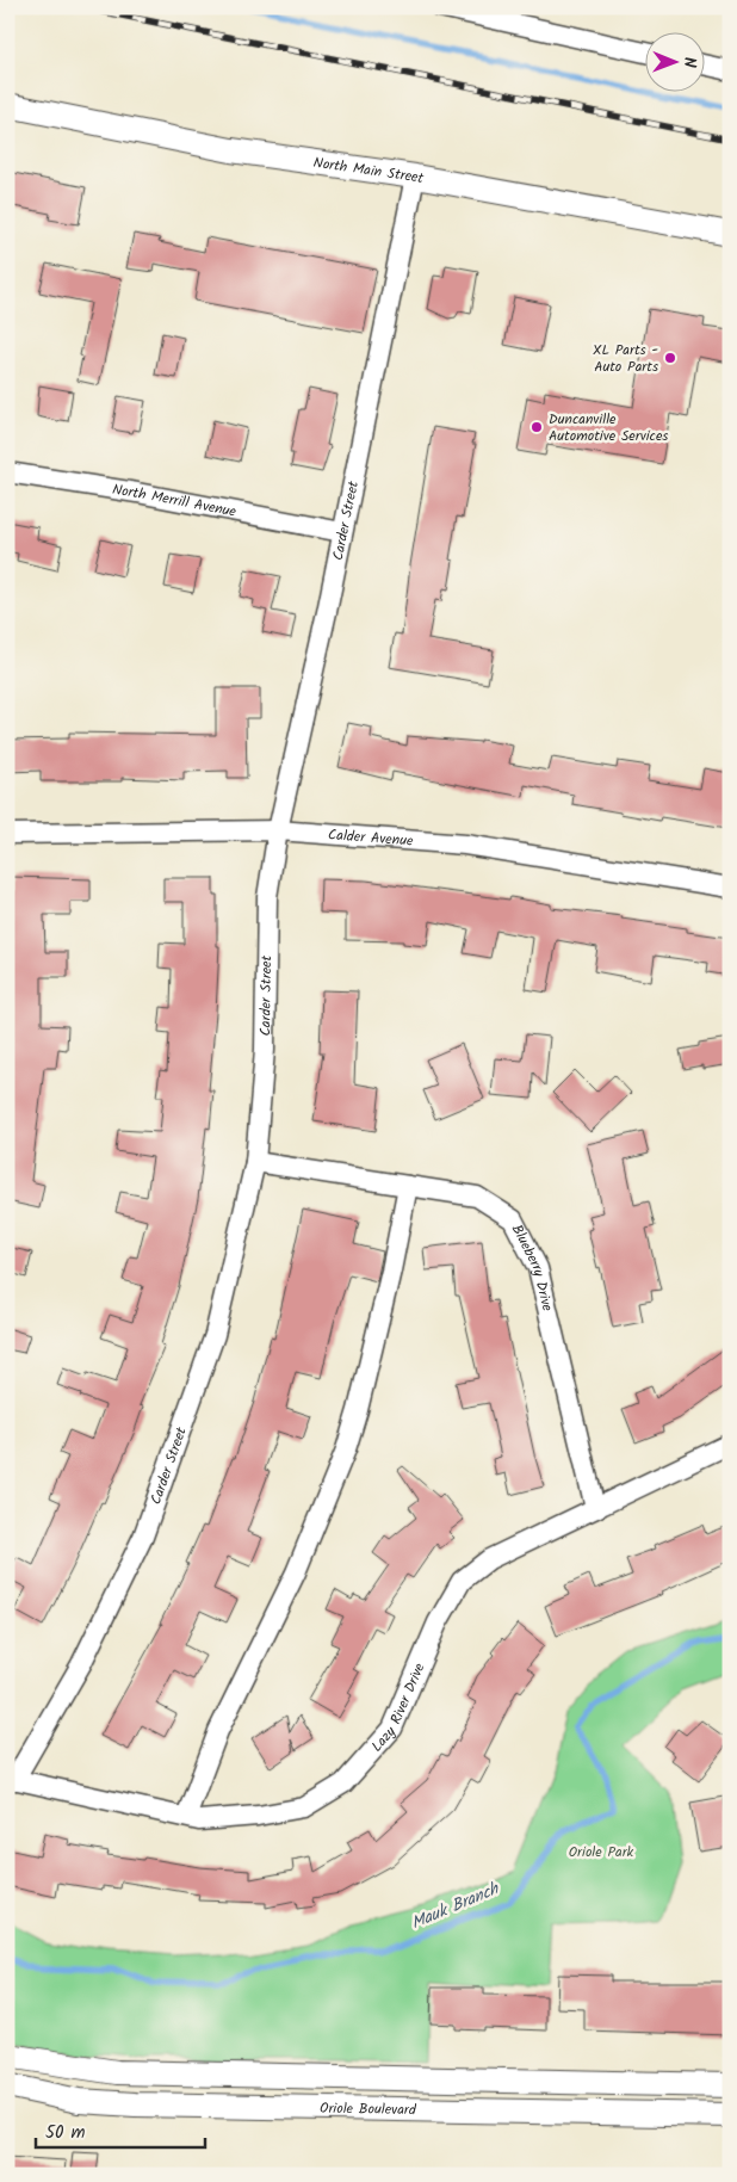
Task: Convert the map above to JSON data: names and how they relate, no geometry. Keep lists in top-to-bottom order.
{
  "streets": {
    "street": [
      "North Main Street",
      "North Merrill Avenue",
      "Carder Street",
      "Calder Avenue",
      "Blueberry Drive",
      "Lazy River Drive",
      "Oriole Boulevard"
    ]
  },
  "crossings": [
    ["North Main Street", "Carder Street"],
    ["North Merrill Avenue", "Carder Street"],
    ["Carder Street", "Calder Avenue"],
    ["Carder Street", "Blueberry Drive"],
    ["Carder Street", "Lazy River Drive"],
    ["Blueberry Drive", "Lazy River Drive"]
  ],
  "water": ["Mauk Branch"],
  "parks": ["Oriole Park"],
  "places": ["XL Parts - Auto Parts", "Duncanville Automotive Services"],
  "scale_bar": "50 m",
  "north": "right"
}
